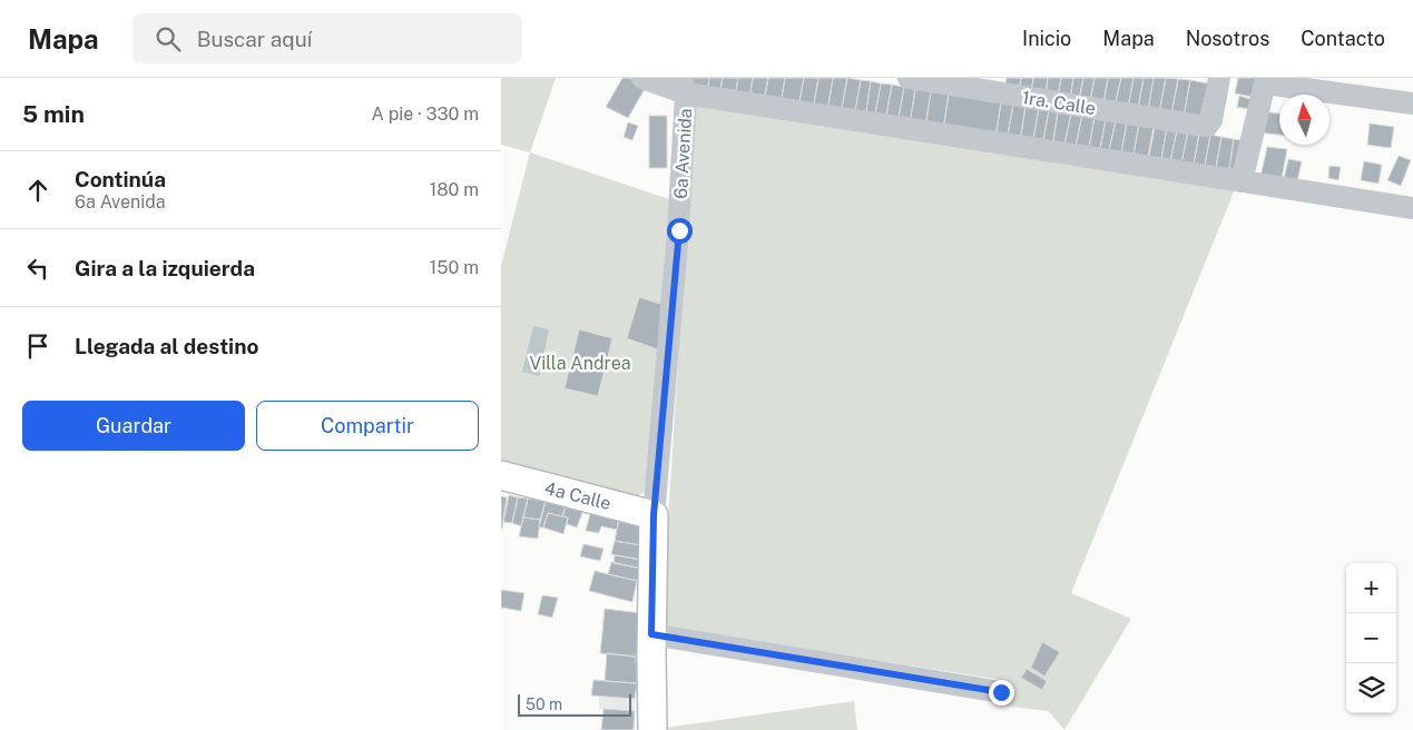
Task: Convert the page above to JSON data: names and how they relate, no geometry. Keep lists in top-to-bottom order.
{
  "streets": {
    "main road": ["6a Avenida", "4a Calle"],
    "street": ["1ra. Calle"]
  },
  "crossings": [
    ["6a Avenida", "4a Calle"]
  ],
  "parks": ["Villa Andrea"],
  "scale_bar": "50 m",
  "north": "top",
  "page": {
    "header": "Mapa",
    "search": "Buscar aquí",
    "nav": [
      "Inicio",
      "Mapa",
      "Nosotros",
      "Contacto"
    ],
    "heading": ["5 min", "A pie · 330 m"],
    "list": [
      ["Continúa", "6a Avenida", "180 m"],
      ["Gira a la izquierda", "150 m"],
      "Llegada al destino"
    ],
    "buttons": ["Guardar", "Compartir"],
    "map_buttons": ["+", "−"],
    "scale": "50 m"
  }
}
